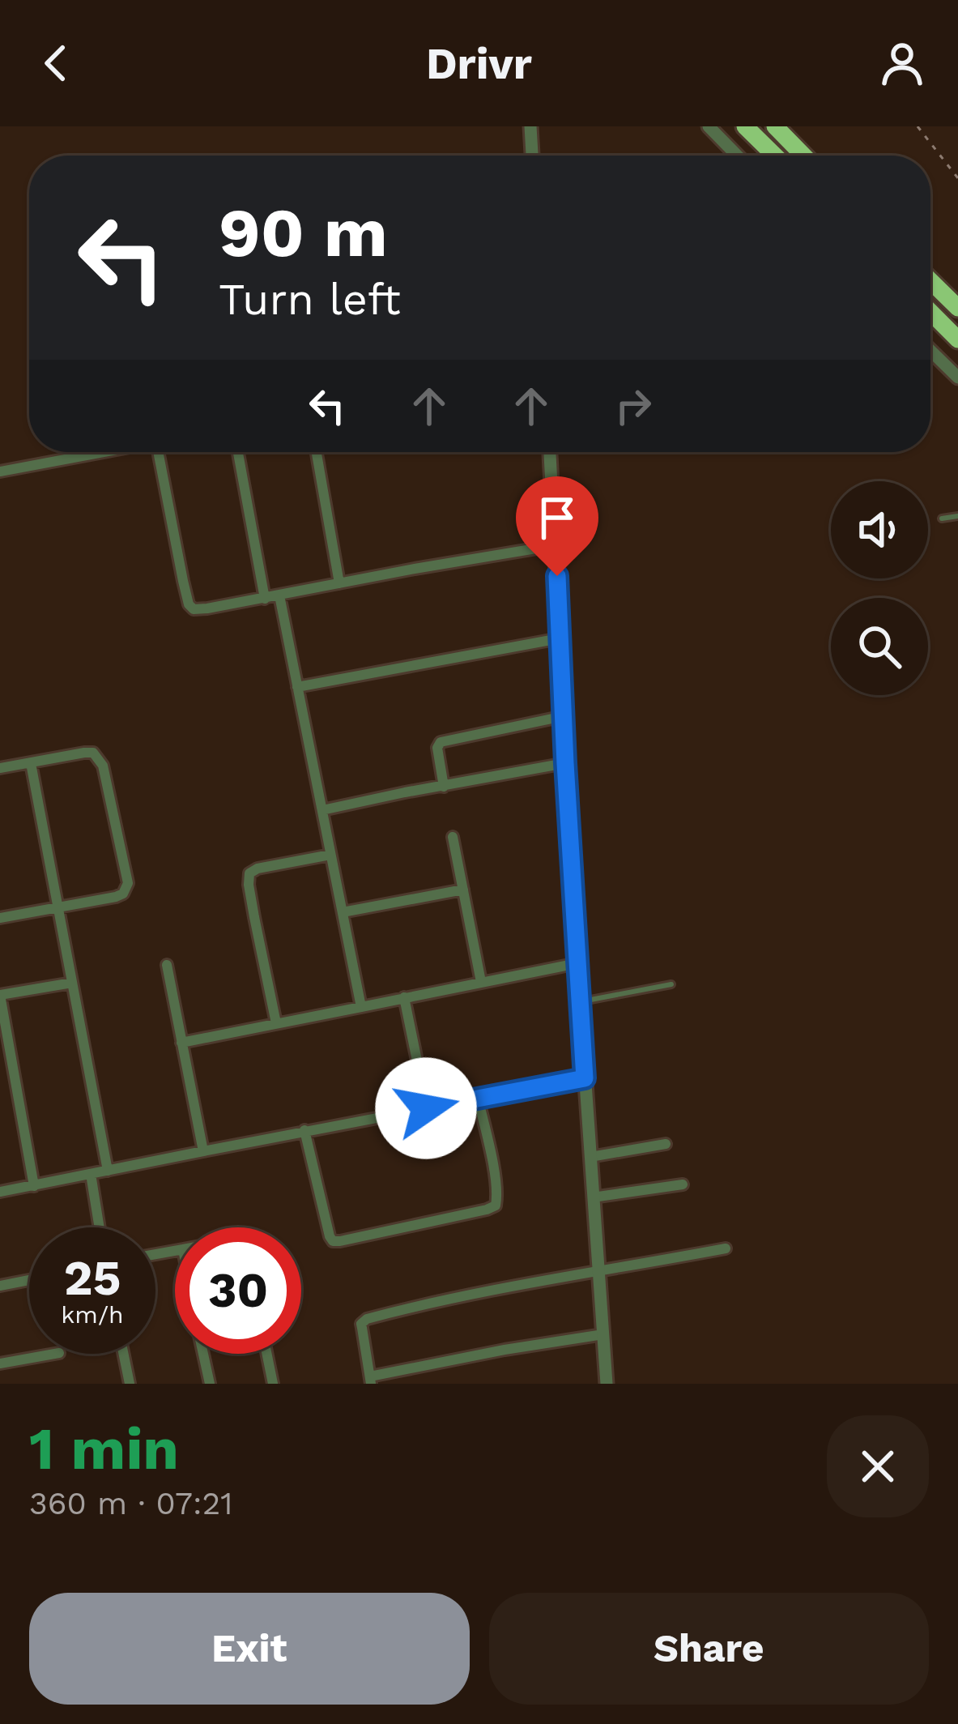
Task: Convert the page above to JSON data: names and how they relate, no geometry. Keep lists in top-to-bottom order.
{
  "page": {
    "header": "Drivr",
    "turn": ["90 m", "Turn left"],
    "speed": "25 km/h",
    "limit": "30",
    "heading": ["1 min", "360 m · 07:21"],
    "buttons": ["Exit", "Share"]
  }
}
